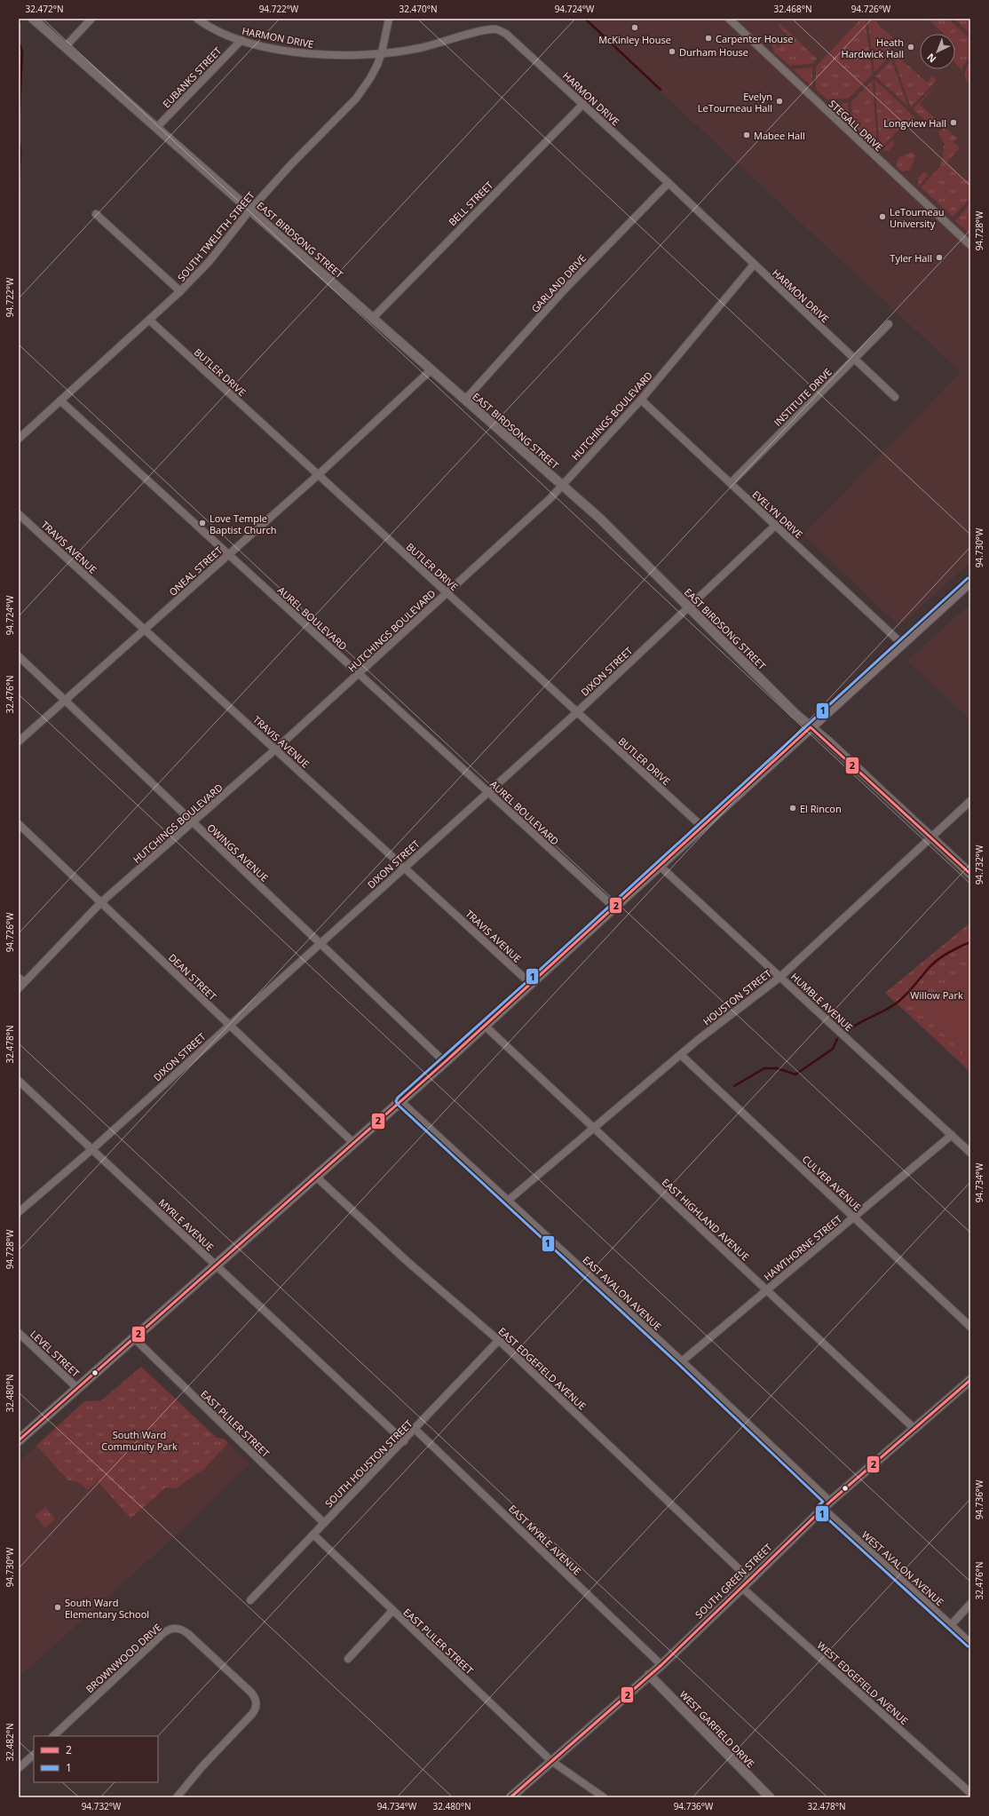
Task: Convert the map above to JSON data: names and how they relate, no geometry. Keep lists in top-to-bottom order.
{
  "streets": {
    "street": [
      "HARMON DRIVE",
      "EUBANKS STREET",
      "STEGALL DRIVE",
      "BELL STREET",
      "SOUTH TWELFTH STREET",
      "EAST BIRDSONG STREET",
      "GARLAND DRIVE",
      "BUTLER DRIVE",
      "INSTITUTE DRIVE",
      "HUTCHINGS BOULEVARD",
      "EVELYN DRIVE",
      "TRAVIS AVENUE",
      "ONEAL STREET",
      "AUREL BOULEVARD",
      "DIXON STREET",
      "OWINGS AVENUE",
      "DEAN STREET",
      "HOUSTON STREET",
      "HUMBLE AVENUE",
      "CULVER AVENUE",
      "EAST HIGHLAND AVENUE",
      "MYRLE AVENUE",
      "HAWTHORNE STREET",
      "EAST AVALON AVENUE",
      "LEVEL STREET",
      "EAST EDGEFIELD AVENUE",
      "EAST PLILER STREET",
      "SOUTH HOUSTON STREET",
      "EAST MYRLE AVENUE",
      "WEST AVALON AVENUE",
      "SOUTH GREEN STREET",
      "BROWNWOOD DRIVE",
      "WEST EDGEFIELD AVENUE",
      "WEST GARFIELD DRIVE"
    ]
  },
  "crossings": [
    ["HARMON DRIVE", "EUBANKS STREET"],
    ["HARMON DRIVE", "BELL STREET"],
    ["HARMON DRIVE", "SOUTH TWELFTH STREET"],
    ["HARMON DRIVE", "GARLAND DRIVE"],
    ["HARMON DRIVE", "INSTITUTE DRIVE"],
    ["HARMON DRIVE", "HUTCHINGS BOULEVARD"],
    ["EUBANKS STREET", "EAST BIRDSONG STREET"],
    ["BELL STREET", "EAST BIRDSONG STREET"],
    ["SOUTH TWELFTH STREET", "EAST BIRDSONG STREET"],
    ["SOUTH TWELFTH STREET", "BUTLER DRIVE"],
    ["SOUTH TWELFTH STREET", "AUREL BOULEVARD"],
    ["EAST BIRDSONG STREET", "GARLAND DRIVE"],
    ["EAST BIRDSONG STREET", "HUTCHINGS BOULEVARD"],
    ["EAST BIRDSONG STREET", "ONEAL STREET"],
    ["EAST BIRDSONG STREET", "DIXON STREET"],
    ["EAST BIRDSONG STREET", "HOUSTON STREET"],
    ["BUTLER DRIVE", "HUTCHINGS BOULEVARD"],
    ["BUTLER DRIVE", "ONEAL STREET"],
    ["BUTLER DRIVE", "DIXON STREET"],
    ["INSTITUTE DRIVE", "EVELYN DRIVE"],
    ["HUTCHINGS BOULEVARD", "EVELYN DRIVE"],
    ["HUTCHINGS BOULEVARD", "TRAVIS AVENUE"],
    ["HUTCHINGS BOULEVARD", "AUREL BOULEVARD"],
    ["HUTCHINGS BOULEVARD", "OWINGS AVENUE"],
    ["HUTCHINGS BOULEVARD", "DEAN STREET"],
    ["EVELYN DRIVE", "DIXON STREET"],
    ["TRAVIS AVENUE", "ONEAL STREET"],
    ["TRAVIS AVENUE", "DIXON STREET"],
    ["ONEAL STREET", "AUREL BOULEVARD"],
    ["ONEAL STREET", "OWINGS AVENUE"],
    ["AUREL BOULEVARD", "DIXON STREET"],
    ["DIXON STREET", "OWINGS AVENUE"],
    ["DIXON STREET", "DEAN STREET"],
    ["DIXON STREET", "MYRLE AVENUE"],
    ["HOUSTON STREET", "HUMBLE AVENUE"],
    ["HOUSTON STREET", "CULVER AVENUE"],
    ["HOUSTON STREET", "EAST HIGHLAND AVENUE"],
    ["HOUSTON STREET", "EAST AVALON AVENUE"],
    ["HUMBLE AVENUE", "HAWTHORNE STREET"],
    ["CULVER AVENUE", "HAWTHORNE STREET"],
    ["EAST HIGHLAND AVENUE", "HAWTHORNE STREET"],
    ["EAST HIGHLAND AVENUE", "SOUTH GREEN STREET"],
    ["MYRLE AVENUE", "SOUTH HOUSTON STREET"],
    ["HAWTHORNE STREET", "EAST AVALON AVENUE"],
    ["EAST AVALON AVENUE", "SOUTH GREEN STREET"],
    ["EAST EDGEFIELD AVENUE", "SOUTH HOUSTON STREET"],
    ["EAST EDGEFIELD AVENUE", "SOUTH GREEN STREET"],
    ["EAST PLILER STREET", "SOUTH HOUSTON STREET"],
    ["EAST PLILER STREET", "SOUTH GREEN STREET"],
    ["SOUTH HOUSTON STREET", "EAST MYRLE AVENUE"],
    ["EAST MYRLE AVENUE", "SOUTH GREEN STREET"],
    ["WEST AVALON AVENUE", "SOUTH GREEN STREET"],
    ["SOUTH GREEN STREET", "WEST EDGEFIELD AVENUE"],
    ["SOUTH GREEN STREET", "WEST GARFIELD DRIVE"]
  ],
  "parks": ["Willow Park", "South Ward Community Park"],
  "places": [
    "McKinley House",
    "Carpenter House",
    "Heath Hardwick Hall",
    "Durham House",
    "Evelyn LeTourneau Hall",
    "Longview Hall",
    "Mabee Hall",
    "LeTourneau University",
    "Tyler Hall",
    "Love Temple Baptist Church",
    "El Rincon",
    "South Ward Elementary School"
  ],
  "lines": ["transit line 1", "transit line 2"],
  "legend": ["2", "1"],
  "north": "bottom left",
  "coordinates": [
    "32.472°N",
    "94.722°W",
    "32.470°N",
    "94.724°W",
    "32.468°N",
    "94.726°W",
    "94.728°W",
    "94.730°W",
    "32.476°N",
    "94.732°W",
    "32.478°N",
    "94.734°W",
    "32.480°N",
    "94.736°W",
    "32.482°N"
  ]
}
